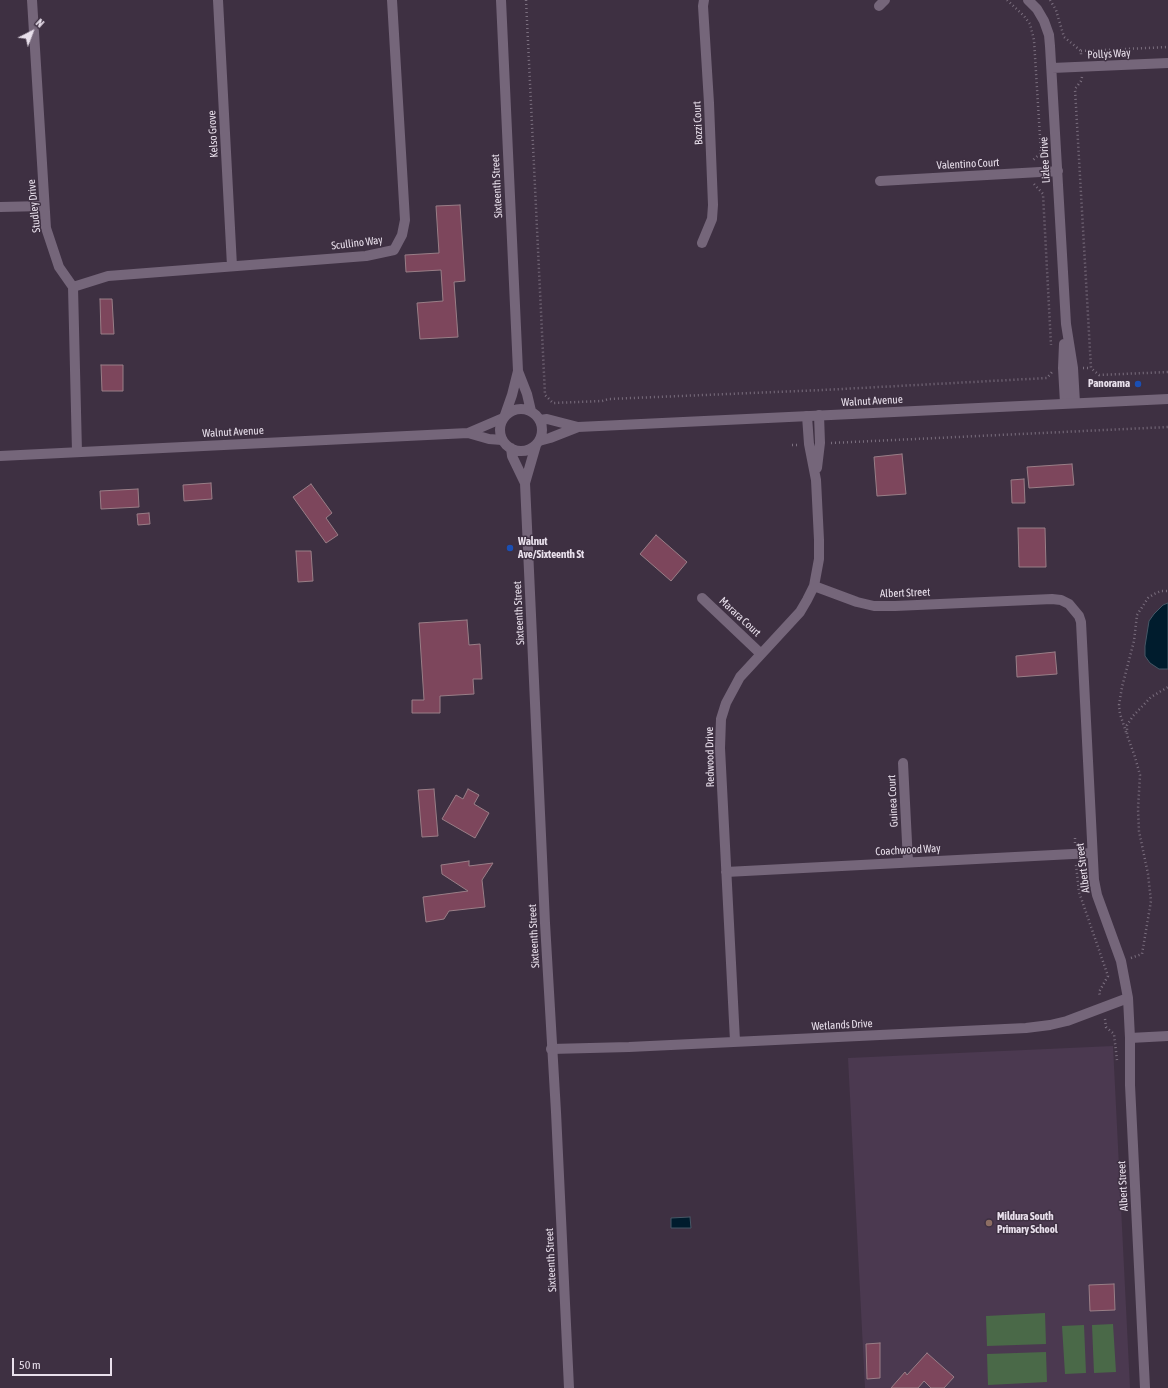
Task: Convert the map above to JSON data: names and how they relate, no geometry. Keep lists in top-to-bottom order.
{
  "streets": {
    "street": [
      "Pollys Way",
      "Bozzi Court",
      "Kelso Grove",
      "Lizlee Drive",
      "Valentino Court",
      "Sixteenth Street",
      "Studley Drive",
      "Scullino Way",
      "Walnut Avenue",
      "Albert Street",
      "Marara Court",
      "Redwood Drive",
      "Guinea Court",
      "Coachwood Way",
      "Wetlands Drive"
    ]
  },
  "crossings": [
    ["Pollys Way", "Lizlee Drive"],
    ["Kelso Grove", "Scullino Way"],
    ["Lizlee Drive", "Valentino Court"],
    ["Lizlee Drive", "Walnut Avenue"],
    ["Sixteenth Street", "Walnut Avenue"],
    ["Sixteenth Street", "Wetlands Drive"],
    ["Studley Drive", "Scullino Way"],
    ["Walnut Avenue", "Redwood Drive"],
    ["Albert Street", "Redwood Drive"],
    ["Albert Street", "Coachwood Way"],
    ["Albert Street", "Wetlands Drive"],
    ["Marara Court", "Redwood Drive"],
    ["Redwood Drive", "Coachwood Way"],
    ["Redwood Drive", "Wetlands Drive"],
    ["Guinea Court", "Coachwood Way"]
  ],
  "places": ["Panorama", "Walnut Ave/Sixteenth St", "Mildura South Primary School"],
  "scale_bar": "50 m",
  "north": "top right"
}
